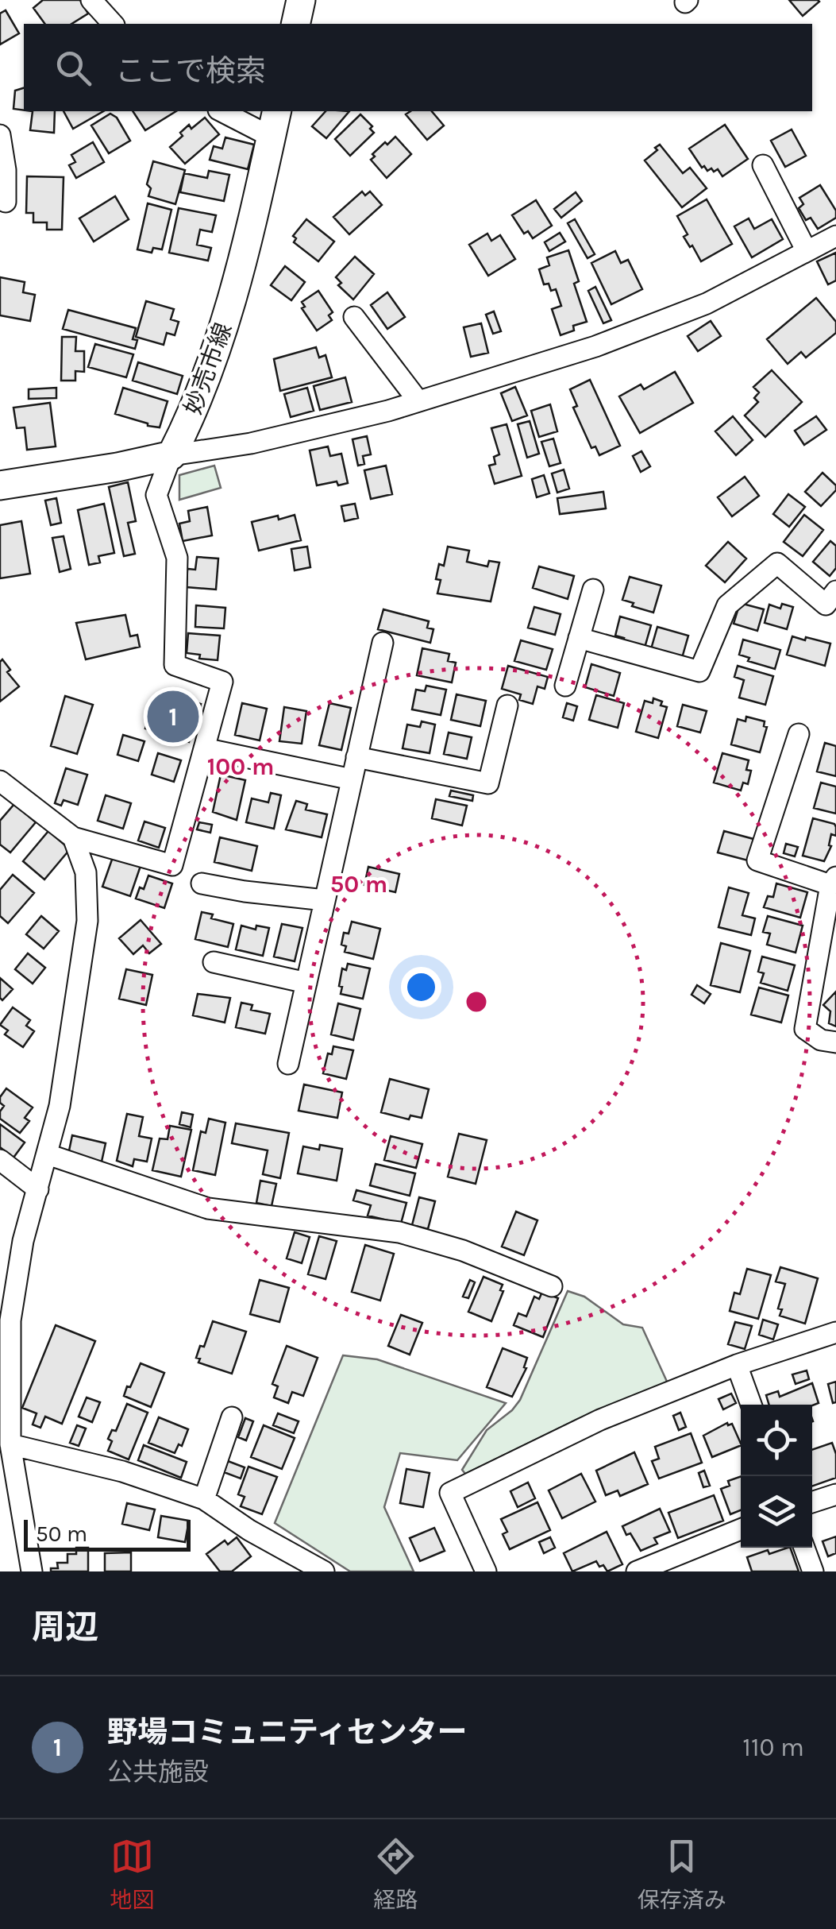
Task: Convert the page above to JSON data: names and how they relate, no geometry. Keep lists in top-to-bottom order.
{
  "streets": {
    "main road": ["妙売市線"]
  },
  "scale_bar": "50 m",
  "page": {
    "search": "ここで検索",
    "pins": "1",
    "scale": "50 m",
    "heading": "周辺",
    "list": [
      {
        "mark": "1",
        "name": "野場コミュニティセンター",
        "note": "公共施設",
        "value": "110 m"
      }
    ],
    "nav": ["地図", "経路", "保存済み"]
  },
  "rings": ["100 m", "50 m"]
}
